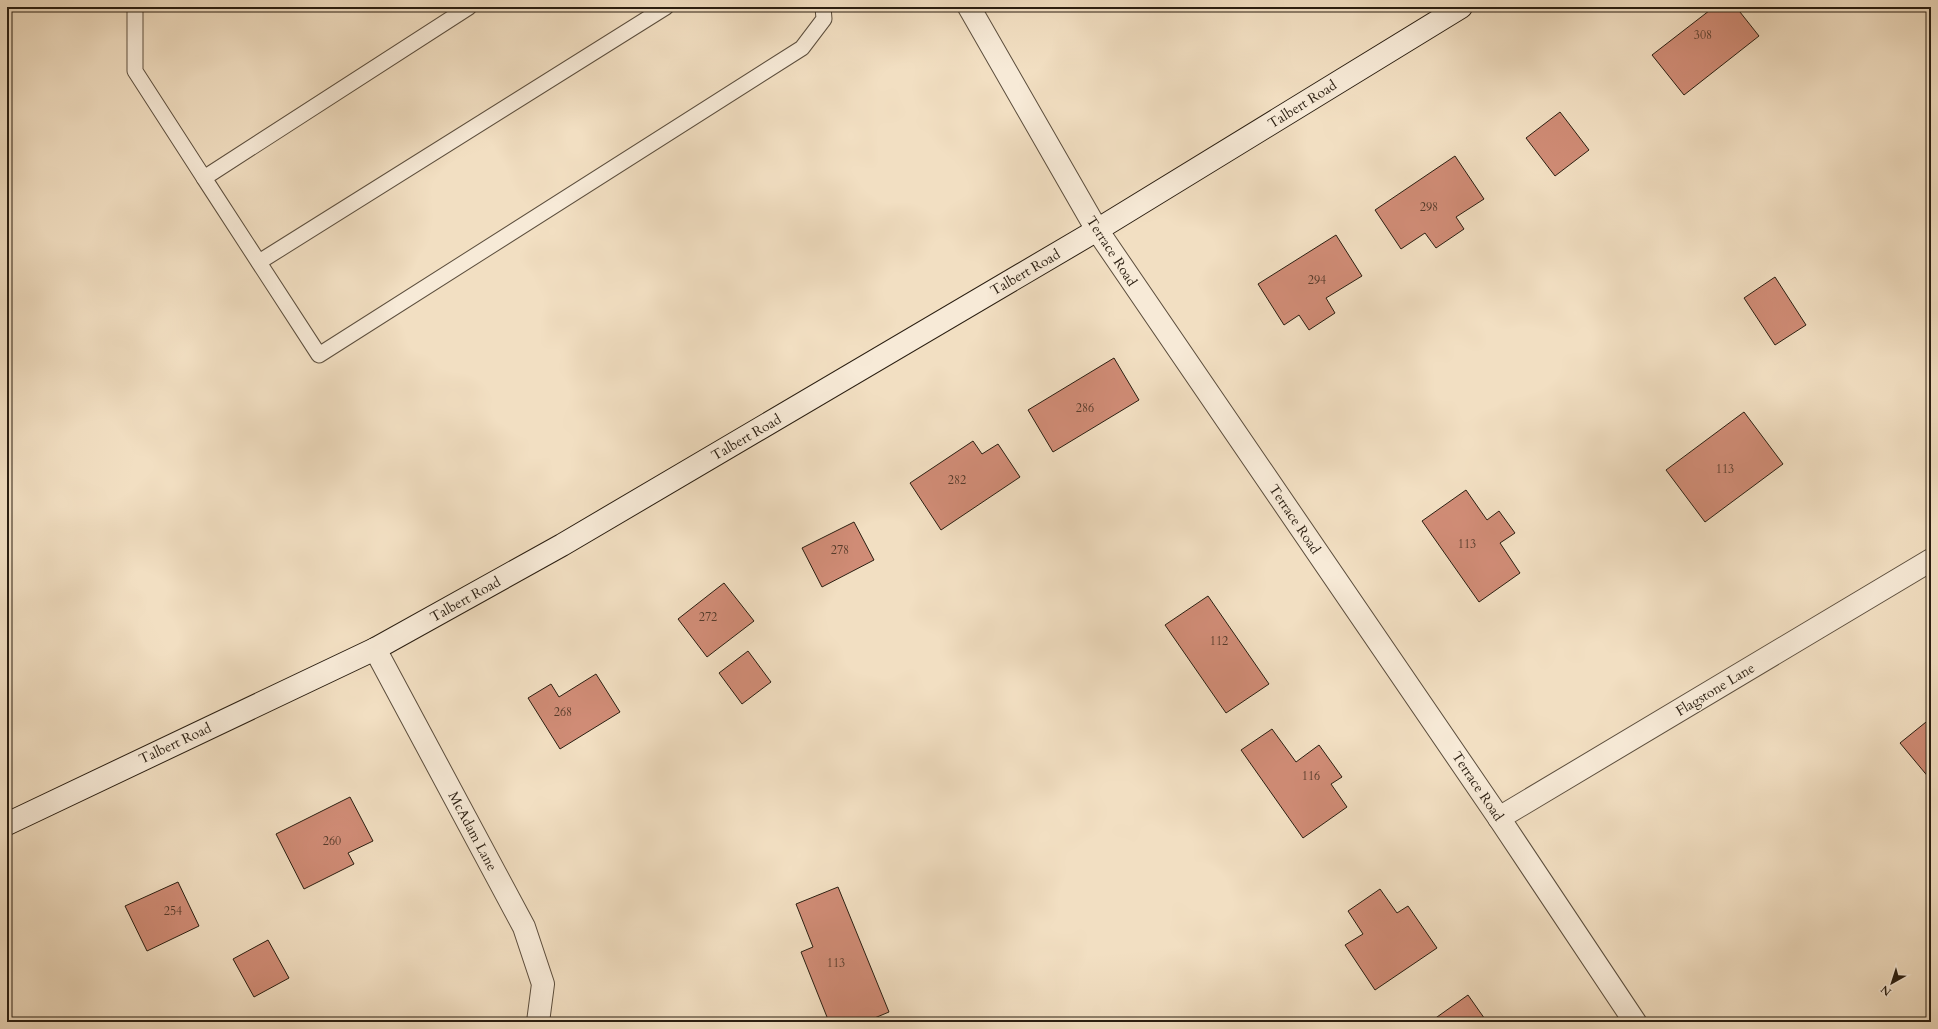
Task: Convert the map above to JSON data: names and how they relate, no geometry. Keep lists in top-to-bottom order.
{
  "streets": {
    "street": [
      "Talbert Road",
      "Terrace Road",
      "Flagstone Lane",
      "McAdam Lane"
    ]
  },
  "crossings": [
    ["Talbert Road", "Terrace Road"],
    ["Talbert Road", "McAdam Lane"],
    ["Terrace Road", "Flagstone Lane"]
  ],
  "house_numbers": [
    "308",
    "298",
    "294",
    "286",
    "113",
    "282",
    "113",
    "278",
    "272",
    "112",
    "268",
    "116",
    "260",
    "254",
    "113"
  ],
  "north": "bottom left"
}
